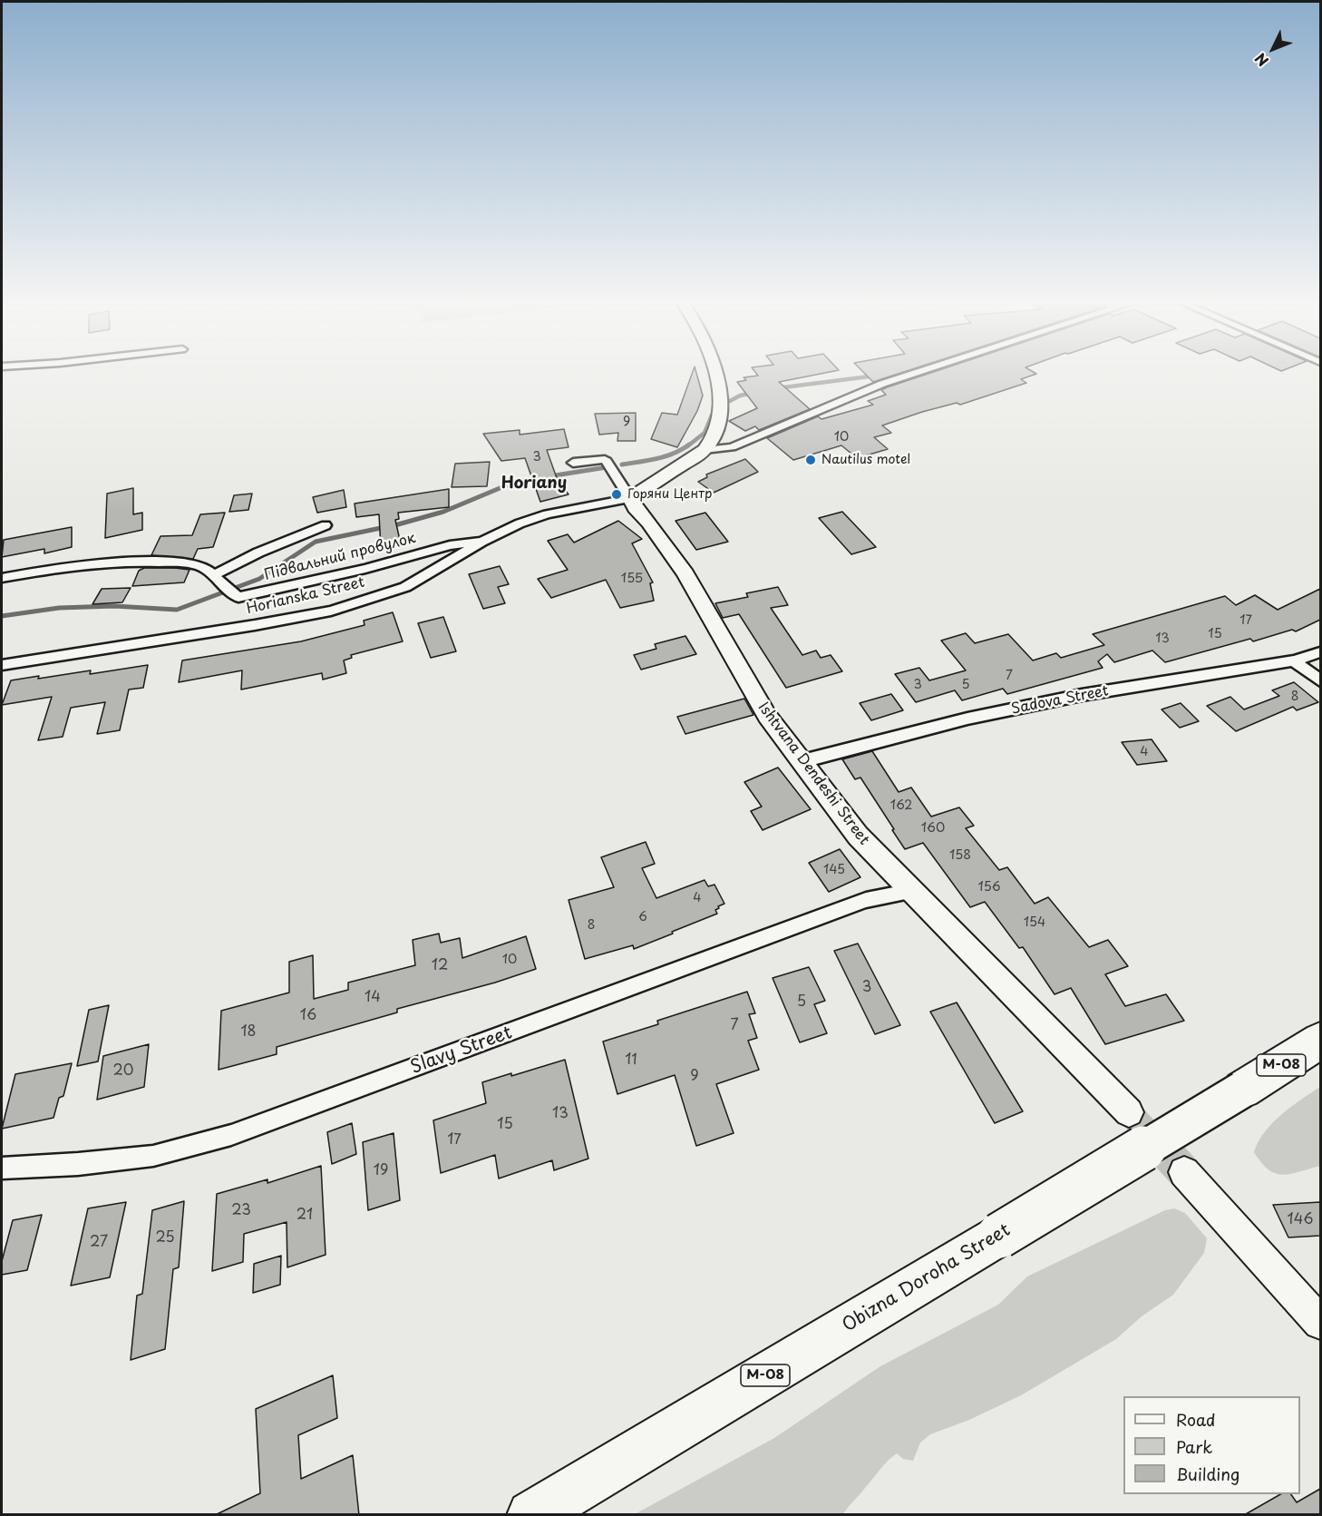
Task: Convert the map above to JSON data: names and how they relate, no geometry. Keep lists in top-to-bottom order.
{
  "streets": {
    "highway": ["М-08", "Obizna Doroha Street"],
    "street": [
      "Підвальний провулок",
      "Horianska Street",
      "Sadova Street",
      "Ishtvana Dendeshi Street",
      "Slavy Street"
    ]
  },
  "crossings": [
    ["Підвальний провулок", "Horianska Street"],
    ["Horianska Street", "Ishtvana Dendeshi Street"],
    ["Sadova Street", "Ishtvana Dendeshi Street"],
    ["Ishtvana Dendeshi Street", "Slavy Street"]
  ],
  "districts": ["Horiany"],
  "places": ["Nautilus motel", "Горяни Центр"],
  "house_numbers": [
    "9",
    "10",
    "3",
    "155",
    "17",
    "15",
    "13",
    "7",
    "3",
    "5",
    "8",
    "4",
    "162",
    "160",
    "158",
    "145",
    "156",
    "4",
    "6",
    "154",
    "8",
    "10",
    "12",
    "3",
    "14",
    "5",
    "16",
    "7",
    "18",
    "11",
    "20",
    "9",
    "13",
    "15",
    "17",
    "19",
    "23",
    "21",
    "146",
    "25",
    "27"
  ],
  "legend": ["Road", "Park", "Building"],
  "north": "bottom left"
}
